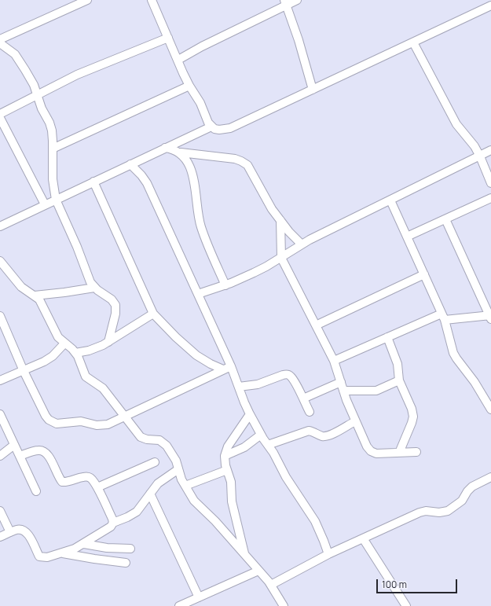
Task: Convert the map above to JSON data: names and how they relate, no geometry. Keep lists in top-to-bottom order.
{
  "scale_bar": "100 m"
}
